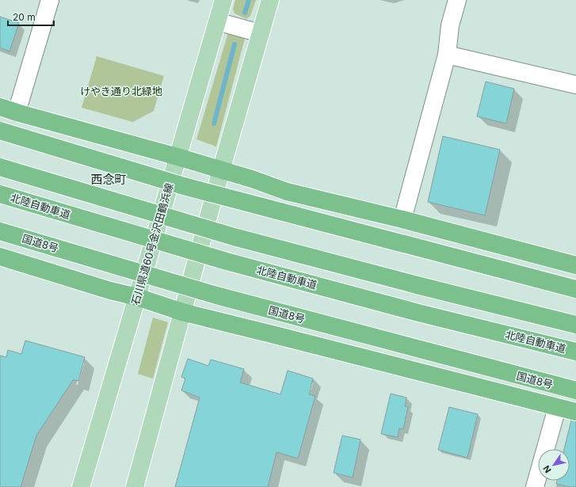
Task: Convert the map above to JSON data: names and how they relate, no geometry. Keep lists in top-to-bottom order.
{
  "streets": {
    "highway": ["北陸自動車道", "国道8号"],
    "main road": ["石川県道60号金沢田鶴浜線"]
  },
  "districts": ["西念町"],
  "parks": ["けやき通り北緑地"],
  "scale_bar": "20 m",
  "north": "bottom left"
}
